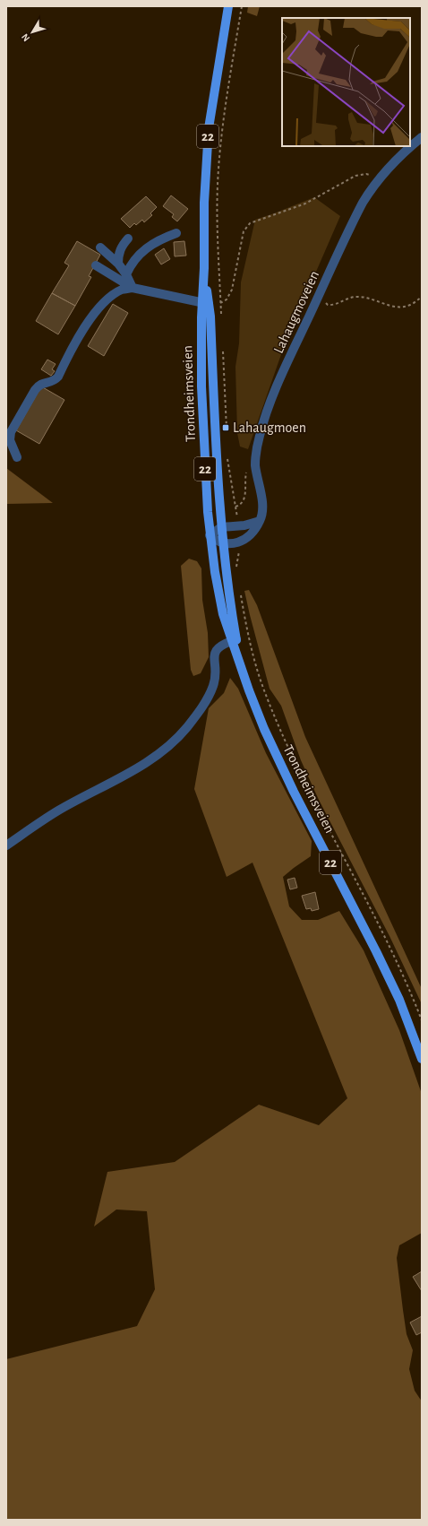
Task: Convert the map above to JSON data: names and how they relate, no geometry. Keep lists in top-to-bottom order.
{
  "streets": {
    "main road": ["22", "Trondheimsveien"],
    "street": ["Lahaugmoveien"]
  },
  "places": {
    "transit": ["Lahaugmoen"]
  },
  "north": "bottom left"
}
